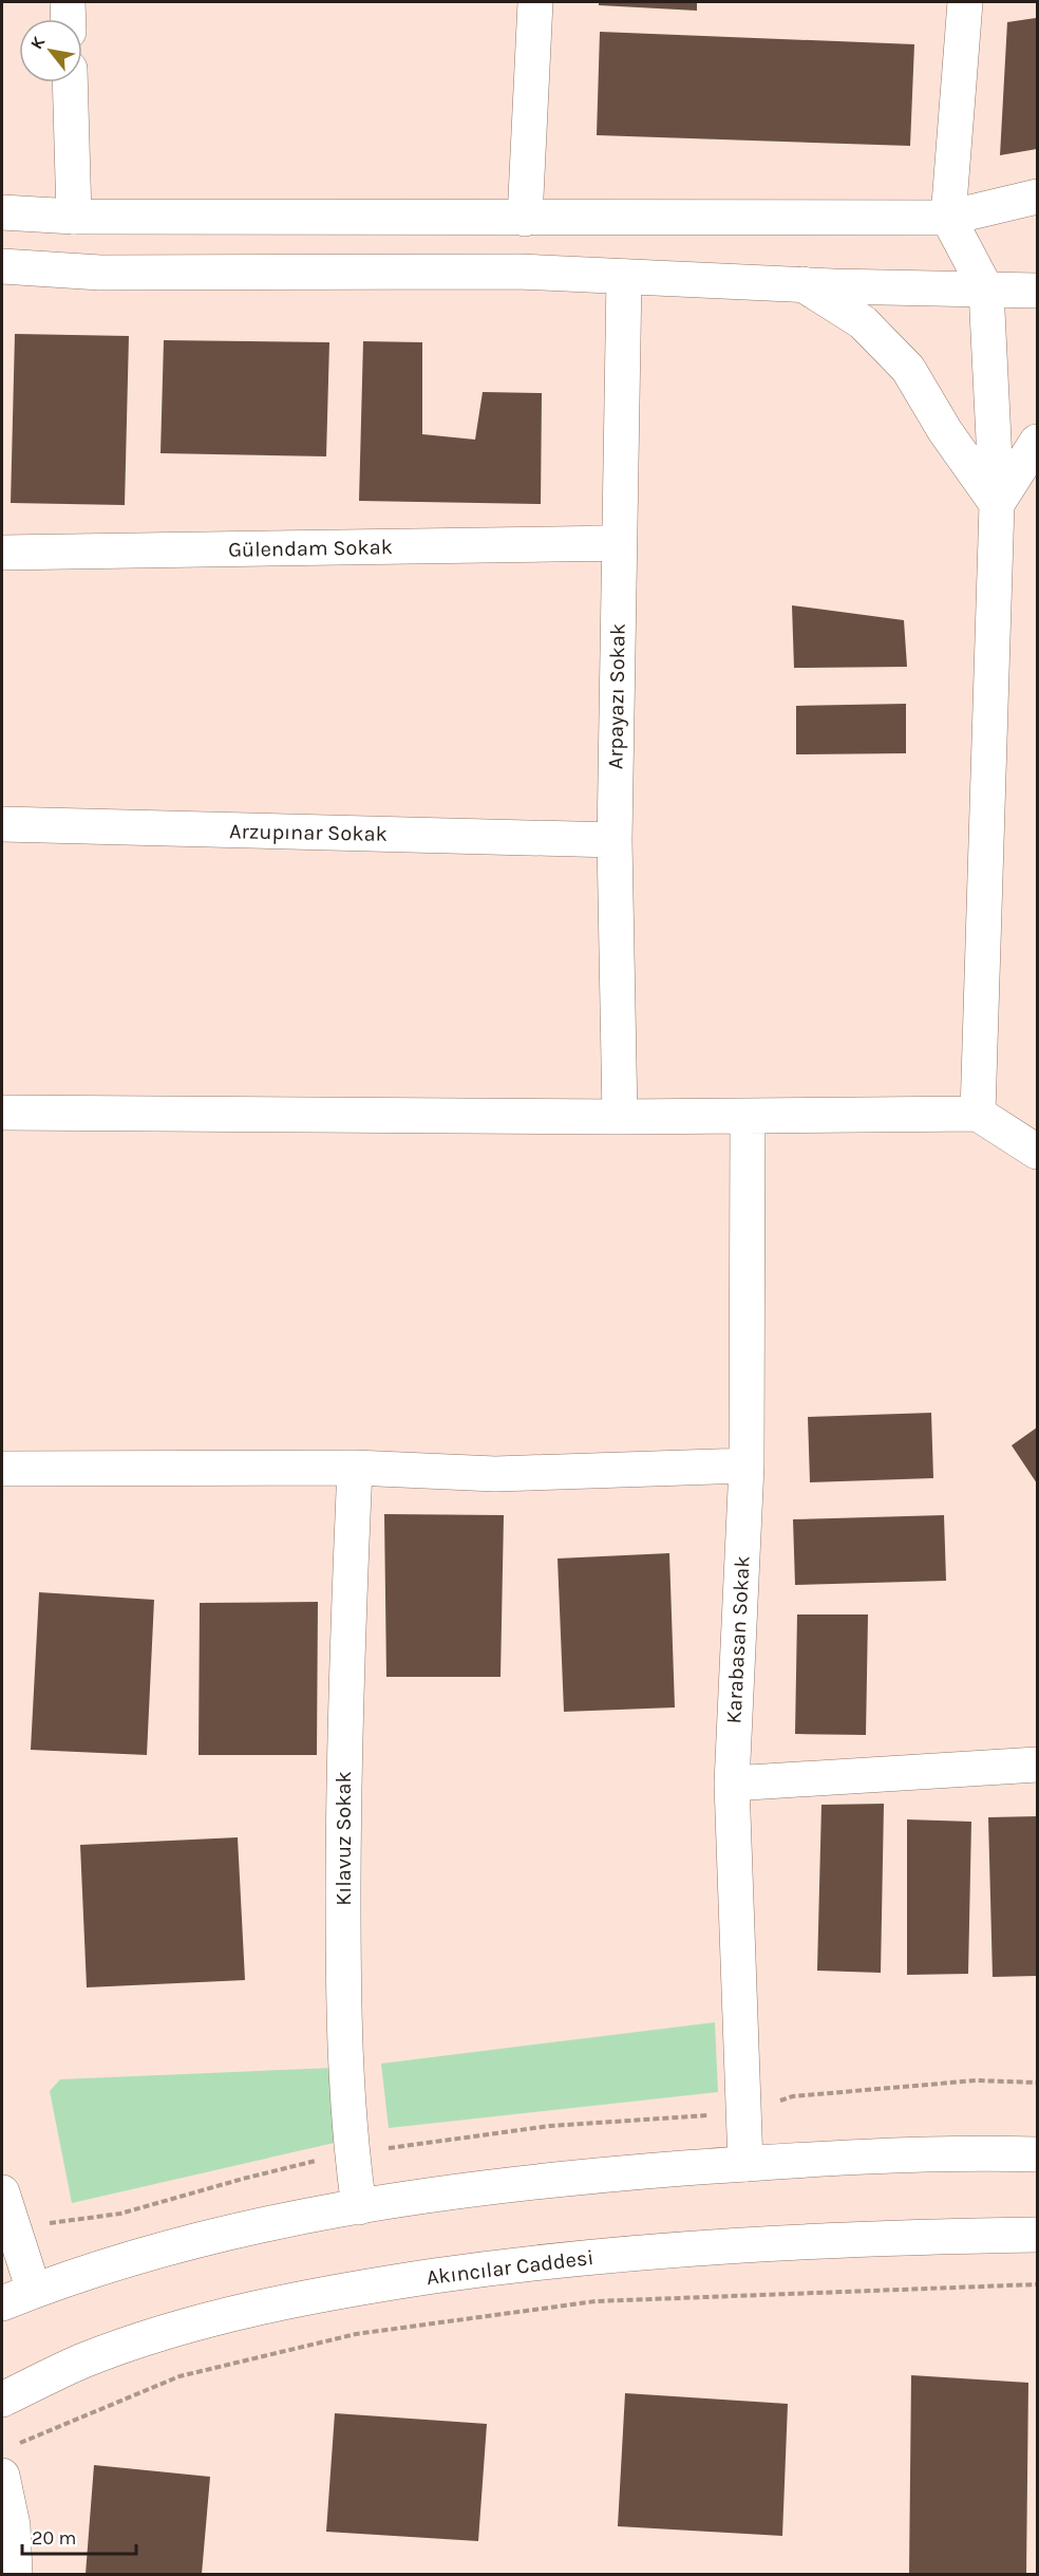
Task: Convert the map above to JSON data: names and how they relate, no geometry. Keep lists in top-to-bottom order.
{
  "streets": {
    "street": [
      "Gülendam Sokak",
      "Arpayazı Sokak",
      "Arzupınar Sokak",
      "Karabasan Sokak",
      "Kılavuz Sokak",
      "Akıncılar Caddesi"
    ]
  },
  "crossings": [
    ["Gülendam Sokak", "Arpayazı Sokak"],
    ["Arpayazı Sokak", "Arzupınar Sokak"]
  ],
  "scale_bar": "20 m",
  "north": "top left"
}
